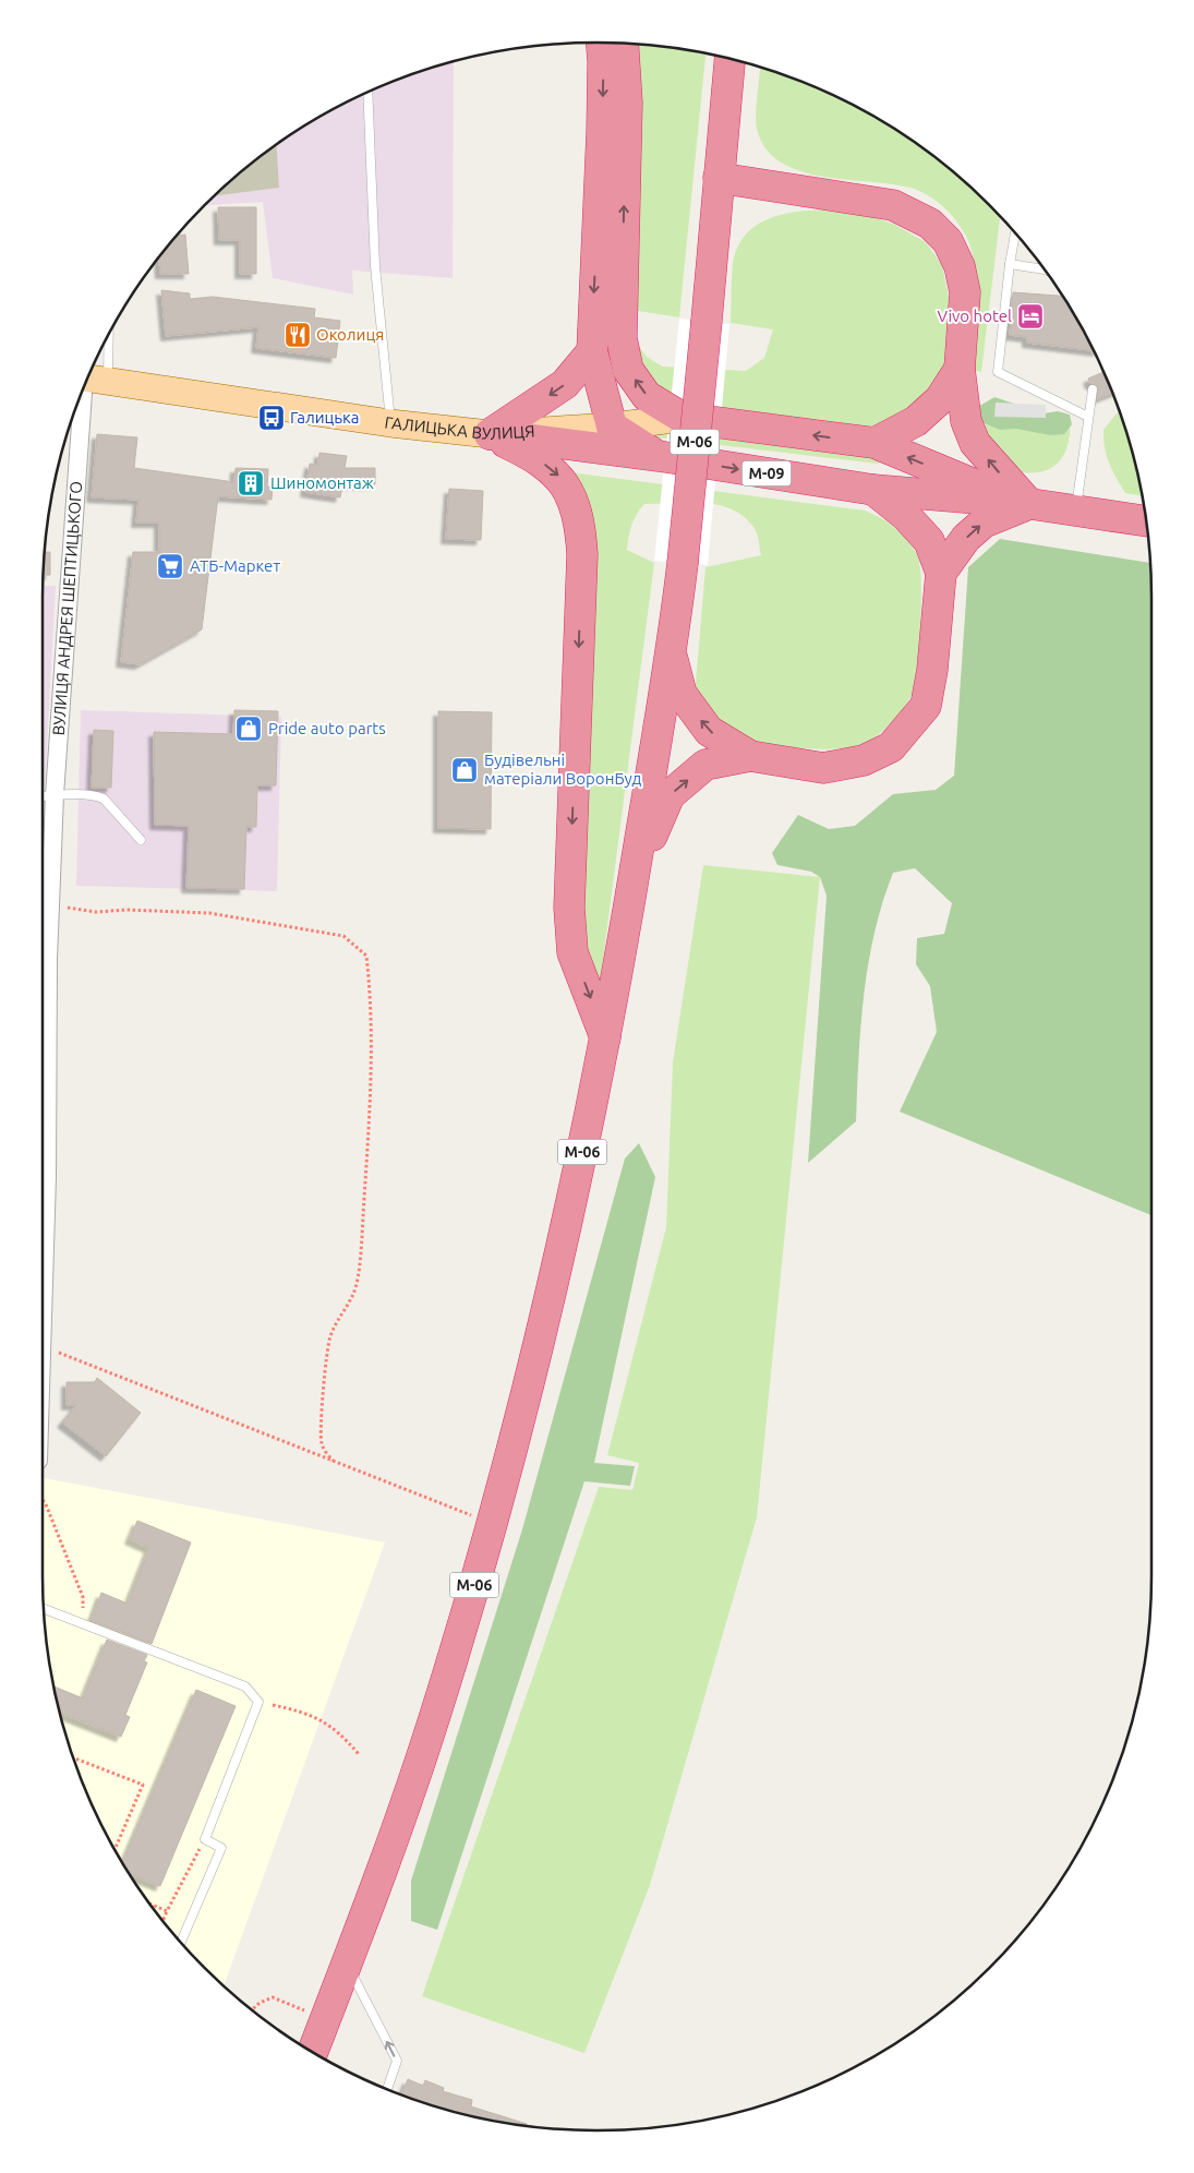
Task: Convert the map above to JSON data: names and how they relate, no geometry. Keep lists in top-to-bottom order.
{
  "streets": {
    "highway": ["М-06", "М-09"],
    "main road": ["ГАЛИЦЬКА ВУЛИЦЯ"],
    "street": ["ВУЛИЦЯ АНДРЕЯ ШЕПТИЦЬКОГО"]
  },
  "crossings": [
    ["ГАЛИЦЬКА ВУЛИЦЯ", "М-09"],
    ["ГАЛИЦЬКА ВУЛИЦЯ", "ВУЛИЦЯ АНДРЕЯ ШЕПТИЦЬКОГО"]
  ],
  "places": {
    "hotel": ["Vivo hotel"],
    "restaurant": ["Околиця"],
    "bus stop": ["Галицька"],
    "building": ["Шиномонтаж"],
    "supermarket": ["ATБ-Маркет"],
    "shop": ["Pride auto parts", "Будівельні матеріали ВоронБуд"]
  }
}
